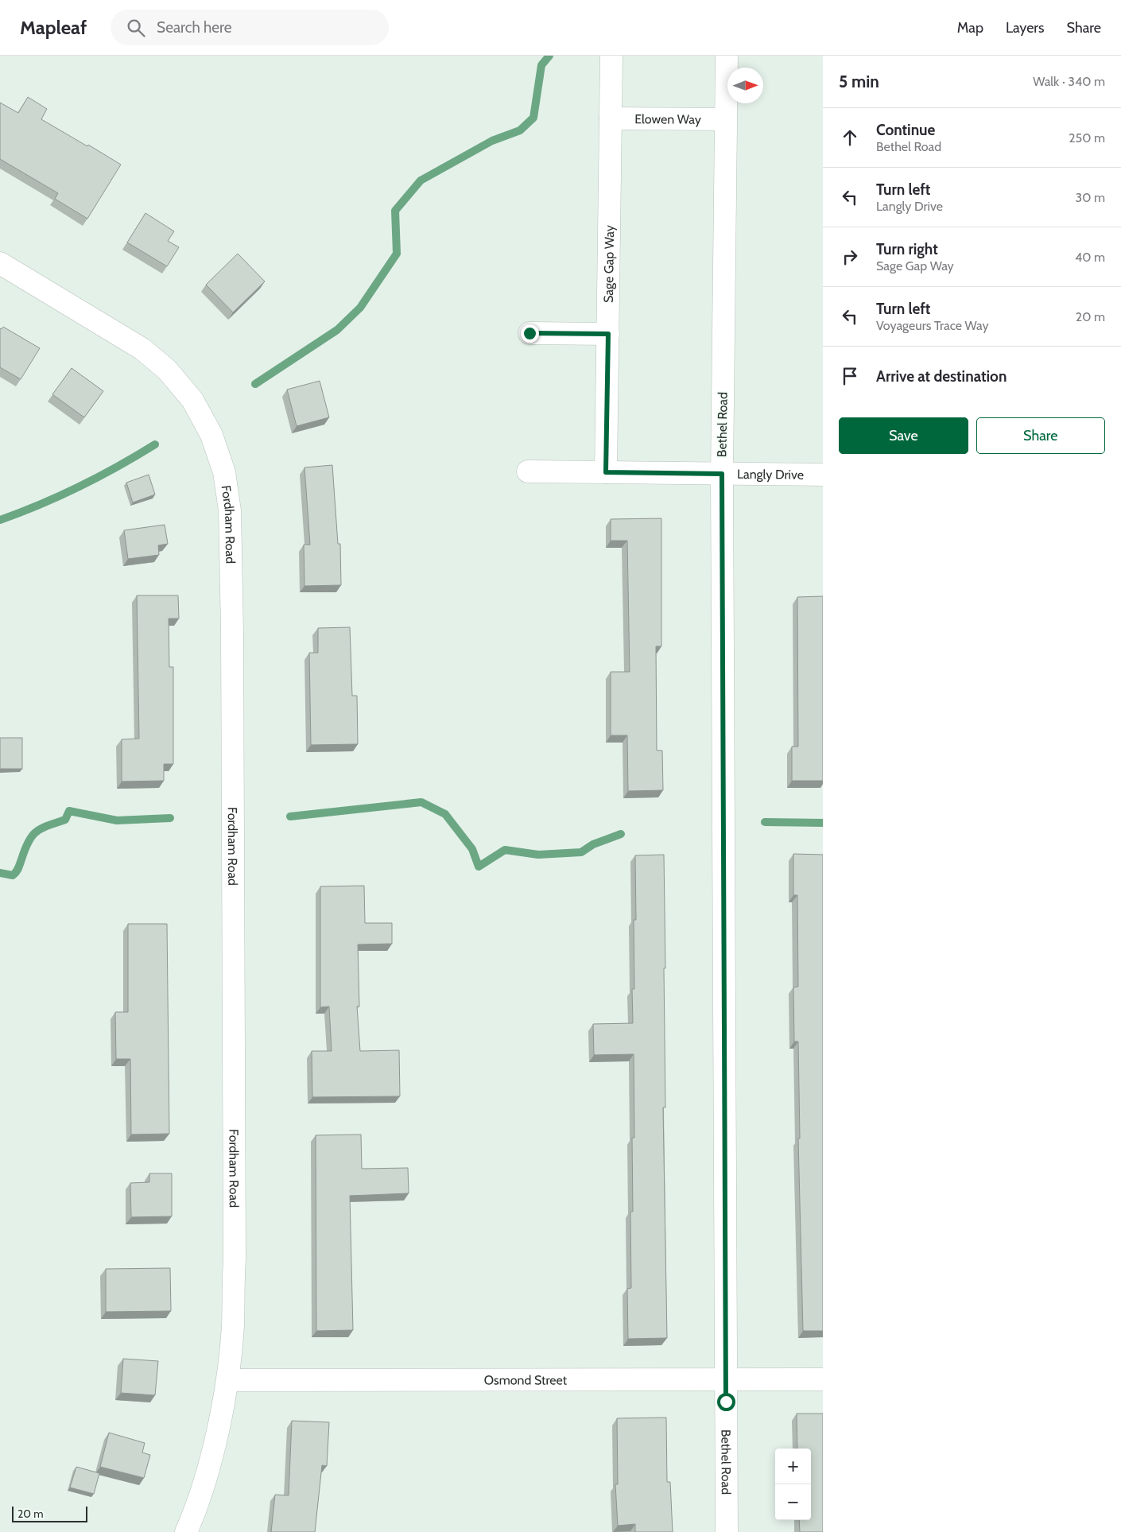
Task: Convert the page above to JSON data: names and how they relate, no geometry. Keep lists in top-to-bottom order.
{
  "streets": {
    "street": [
      "Elowen Way",
      "Sage Gap Way",
      "Bethel Road",
      "Langly Drive",
      "Fordham Road",
      "Osmond Street"
    ]
  },
  "crossings": [
    ["Elowen Way", "Sage Gap Way"],
    ["Elowen Way", "Bethel Road"],
    ["Sage Gap Way", "Langly Drive"],
    ["Bethel Road", "Langly Drive"],
    ["Bethel Road", "Osmond Street"],
    ["Fordham Road", "Osmond Street"]
  ],
  "scale_bar": "20 m",
  "north": "right",
  "page": {
    "header": "Mapleaf",
    "search": "Search here",
    "nav": ["Map", "Layers", "Share"],
    "heading": ["5 min", "Walk · 340 m"],
    "list": [
      ["Continue", "Bethel Road", "250 m"],
      ["Turn left", "Langly Drive", "30 m"],
      ["Turn right", "Sage Gap Way", "40 m"],
      ["Turn left", "Voyageurs Trace Way", "20 m"],
      "Arrive at destination"
    ],
    "buttons": ["Save", "Share"],
    "map_buttons": ["+", "−"],
    "scale": "20 m"
  }
}
